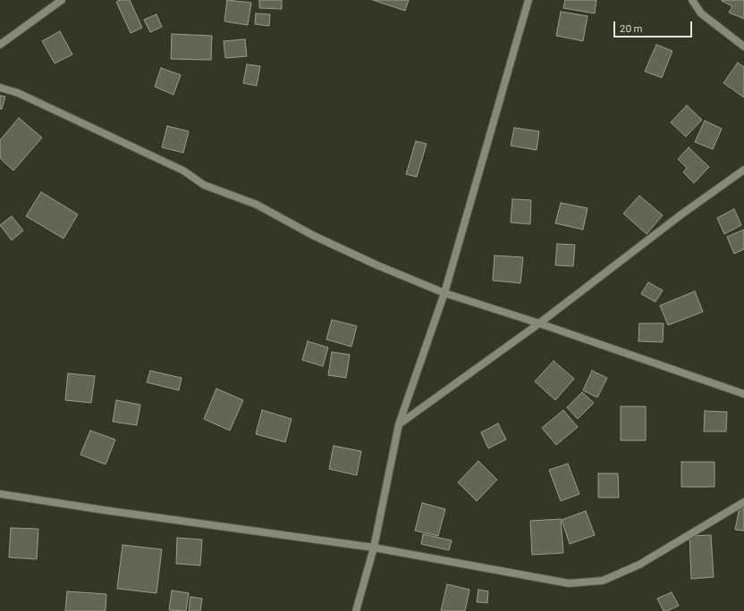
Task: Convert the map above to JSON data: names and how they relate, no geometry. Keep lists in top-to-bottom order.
{
  "scale_bar": "20 m"
}
